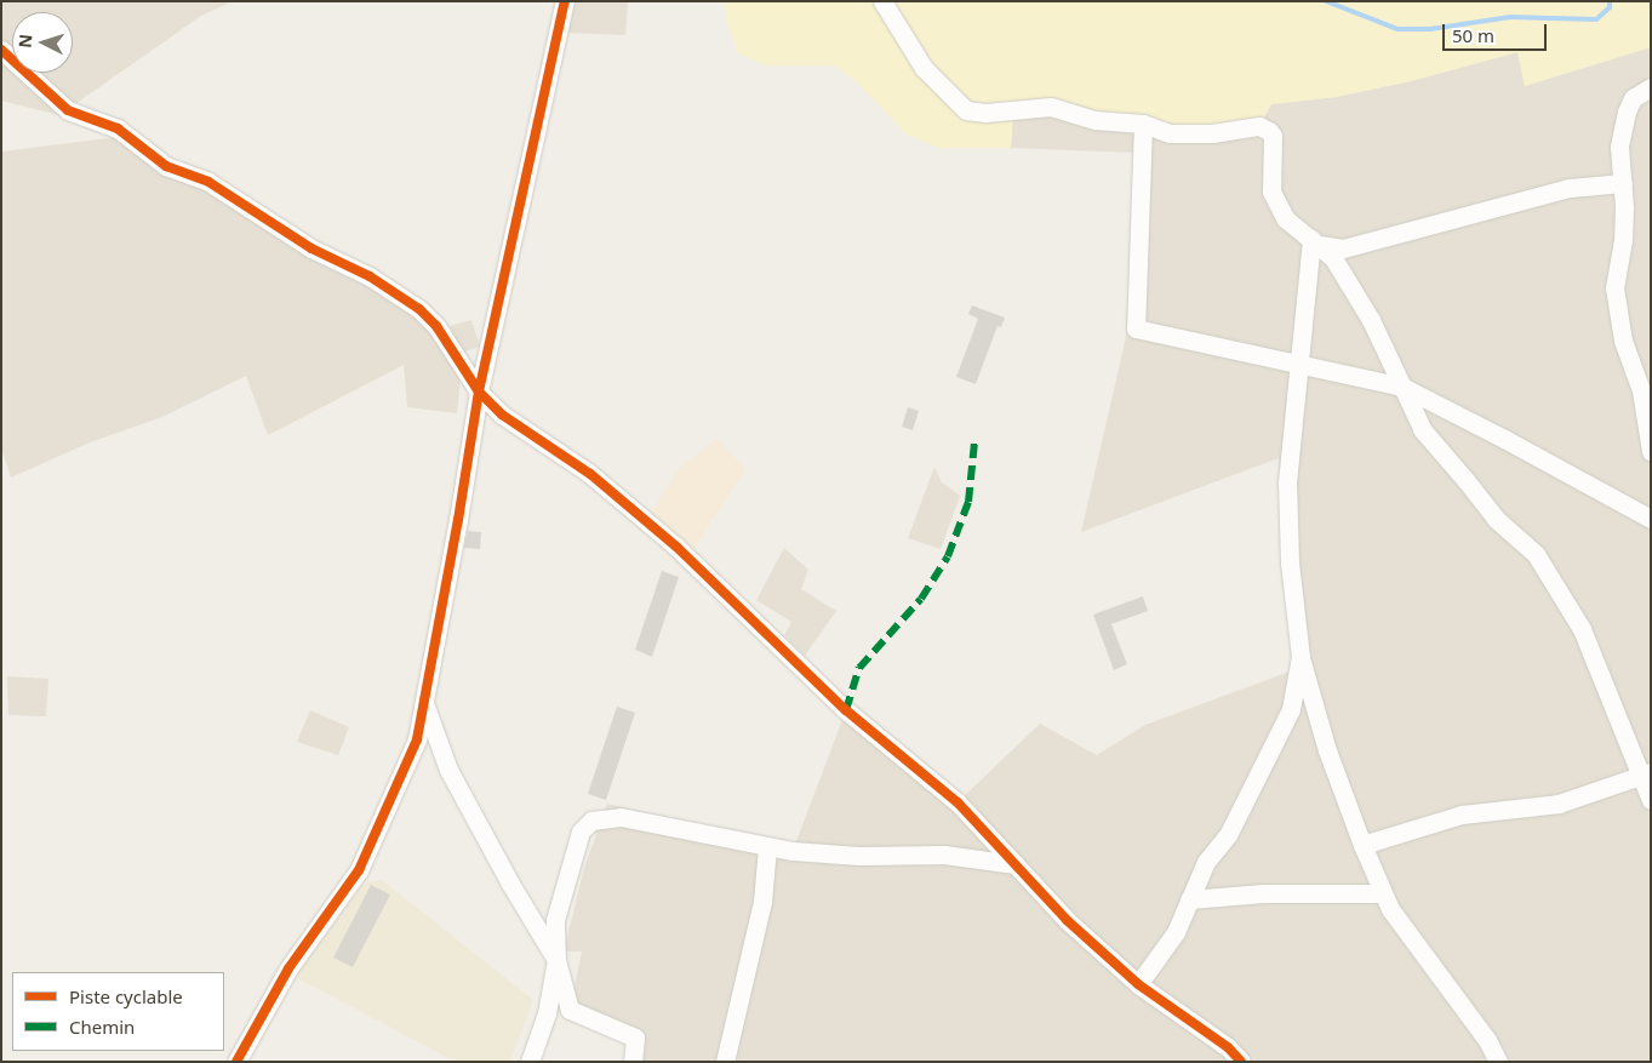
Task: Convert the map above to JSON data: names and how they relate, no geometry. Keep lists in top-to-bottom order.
{
  "legend": ["Piste cyclable", "Chemin"],
  "scale_bar": "50 m",
  "north": "left"
}
